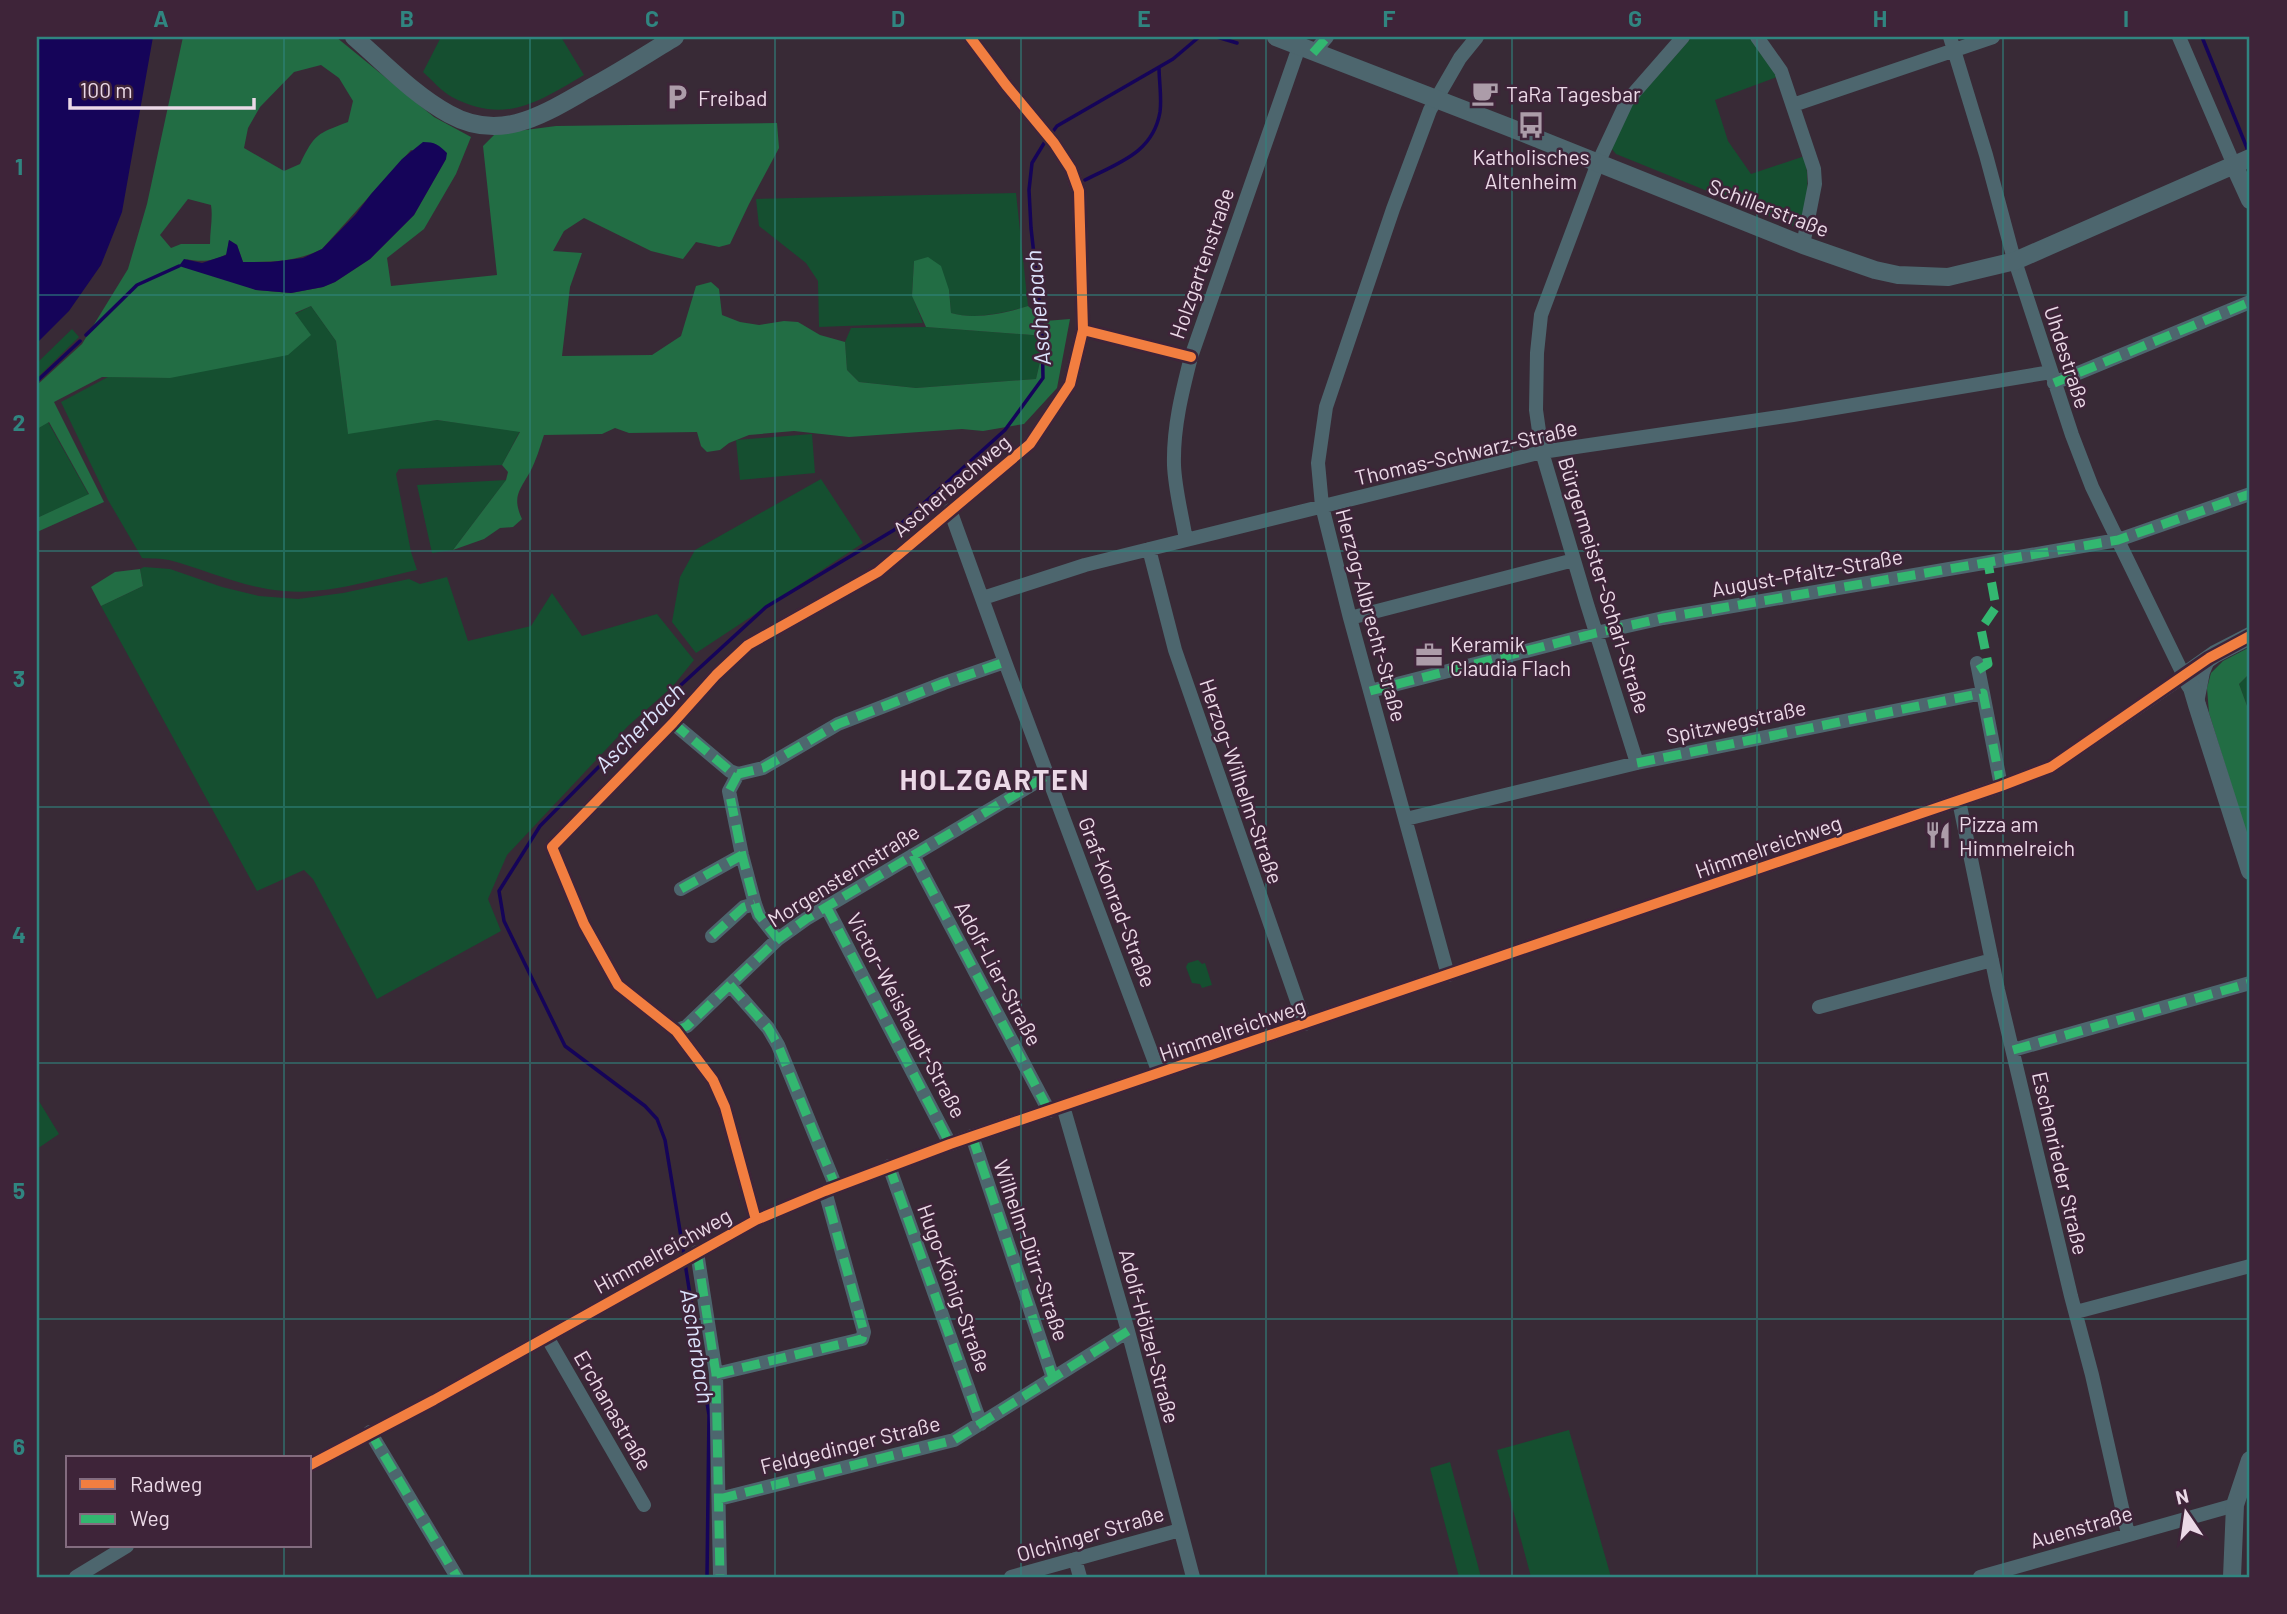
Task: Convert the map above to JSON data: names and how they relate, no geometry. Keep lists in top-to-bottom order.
{
  "streets": {
    "street": [
      "Schillerstraße",
      "Holzgartenstraße",
      "Uhdestraße",
      "Thomas-Schwarz-Straße",
      "Ascherbachweg",
      "August-Pfaltz-Straße",
      "Bürgermeister-Scharl-Straße",
      "Herzog-Albrecht-Straße",
      "Spitzwegstraße",
      "Herzog-Wilhelm-Straße",
      "Himmelreichweg",
      "Morgensternstraße",
      "Graf-Konrad-Straße",
      "Adolf-Lier-Straße",
      "Victor-Weishaupt-Straße",
      "Eschenrieder Straße",
      "Wilhelm-Dürr-Straße",
      "Hugo-König-Straße",
      "Adolf-Hölzel-Straße",
      "Erchanastraße",
      "Feldgedinger Straße",
      "Auenstraße",
      "Olchinger Straße"
    ]
  },
  "crossings": [
    ["Schillerstraße", "Holzgartenstraße"],
    ["Schillerstraße", "Uhdestraße"],
    ["Schillerstraße", "Bürgermeister-Scharl-Straße"],
    ["Schillerstraße", "Herzog-Albrecht-Straße"],
    ["Holzgartenstraße", "Thomas-Schwarz-Straße"],
    ["Uhdestraße", "Thomas-Schwarz-Straße"],
    ["Uhdestraße", "August-Pfaltz-Straße"],
    ["Uhdestraße", "Himmelreichweg"],
    ["Thomas-Schwarz-Straße", "Bürgermeister-Scharl-Straße"],
    ["Thomas-Schwarz-Straße", "Herzog-Albrecht-Straße"],
    ["Thomas-Schwarz-Straße", "Herzog-Wilhelm-Straße"],
    ["Thomas-Schwarz-Straße", "Graf-Konrad-Straße"],
    ["Ascherbachweg", "Morgensternstraße"],
    ["Ascherbachweg", "Graf-Konrad-Straße"],
    ["August-Pfaltz-Straße", "Bürgermeister-Scharl-Straße"],
    ["August-Pfaltz-Straße", "Herzog-Albrecht-Straße"],
    ["Bürgermeister-Scharl-Straße", "Spitzwegstraße"],
    ["Herzog-Albrecht-Straße", "Spitzwegstraße"],
    ["Herzog-Albrecht-Straße", "Himmelreichweg"],
    ["Herzog-Wilhelm-Straße", "Himmelreichweg"],
    ["Himmelreichweg", "Graf-Konrad-Straße"],
    ["Himmelreichweg", "Adolf-Lier-Straße"],
    ["Himmelreichweg", "Victor-Weishaupt-Straße"],
    ["Himmelreichweg", "Eschenrieder Straße"],
    ["Himmelreichweg", "Wilhelm-Dürr-Straße"],
    ["Himmelreichweg", "Hugo-König-Straße"],
    ["Himmelreichweg", "Adolf-Hölzel-Straße"],
    ["Himmelreichweg", "Erchanastraße"],
    ["Morgensternstraße", "Graf-Konrad-Straße"],
    ["Morgensternstraße", "Adolf-Lier-Straße"],
    ["Morgensternstraße", "Victor-Weishaupt-Straße"],
    ["Eschenrieder Straße", "Auenstraße"],
    ["Wilhelm-Dürr-Straße", "Feldgedinger Straße"],
    ["Hugo-König-Straße", "Feldgedinger Straße"],
    ["Adolf-Hölzel-Straße", "Feldgedinger Straße"],
    ["Adolf-Hölzel-Straße", "Olchinger Straße"]
  ],
  "districts": ["HOLZGARTEN"],
  "water": ["Ascherbach"],
  "places": {
    "cafe": ["TaRa Tagesbar"],
    "parking": ["Freibad"],
    "bus stop": ["Katholisches Altenheim"],
    "office": ["Keramik Claudia Flach"],
    "restaurant": ["Pizza am Himmelreich"]
  },
  "legend": ["Radweg", "Weg"],
  "scale_bar": "100 m",
  "north": "top",
  "grid": {
    "columns": [
      "A",
      "B",
      "C",
      "D",
      "E",
      "F",
      "G",
      "H",
      "I"
    ],
    "rows": [
      "1",
      "2",
      "3",
      "4",
      "5",
      "6"
    ]
  }
}
